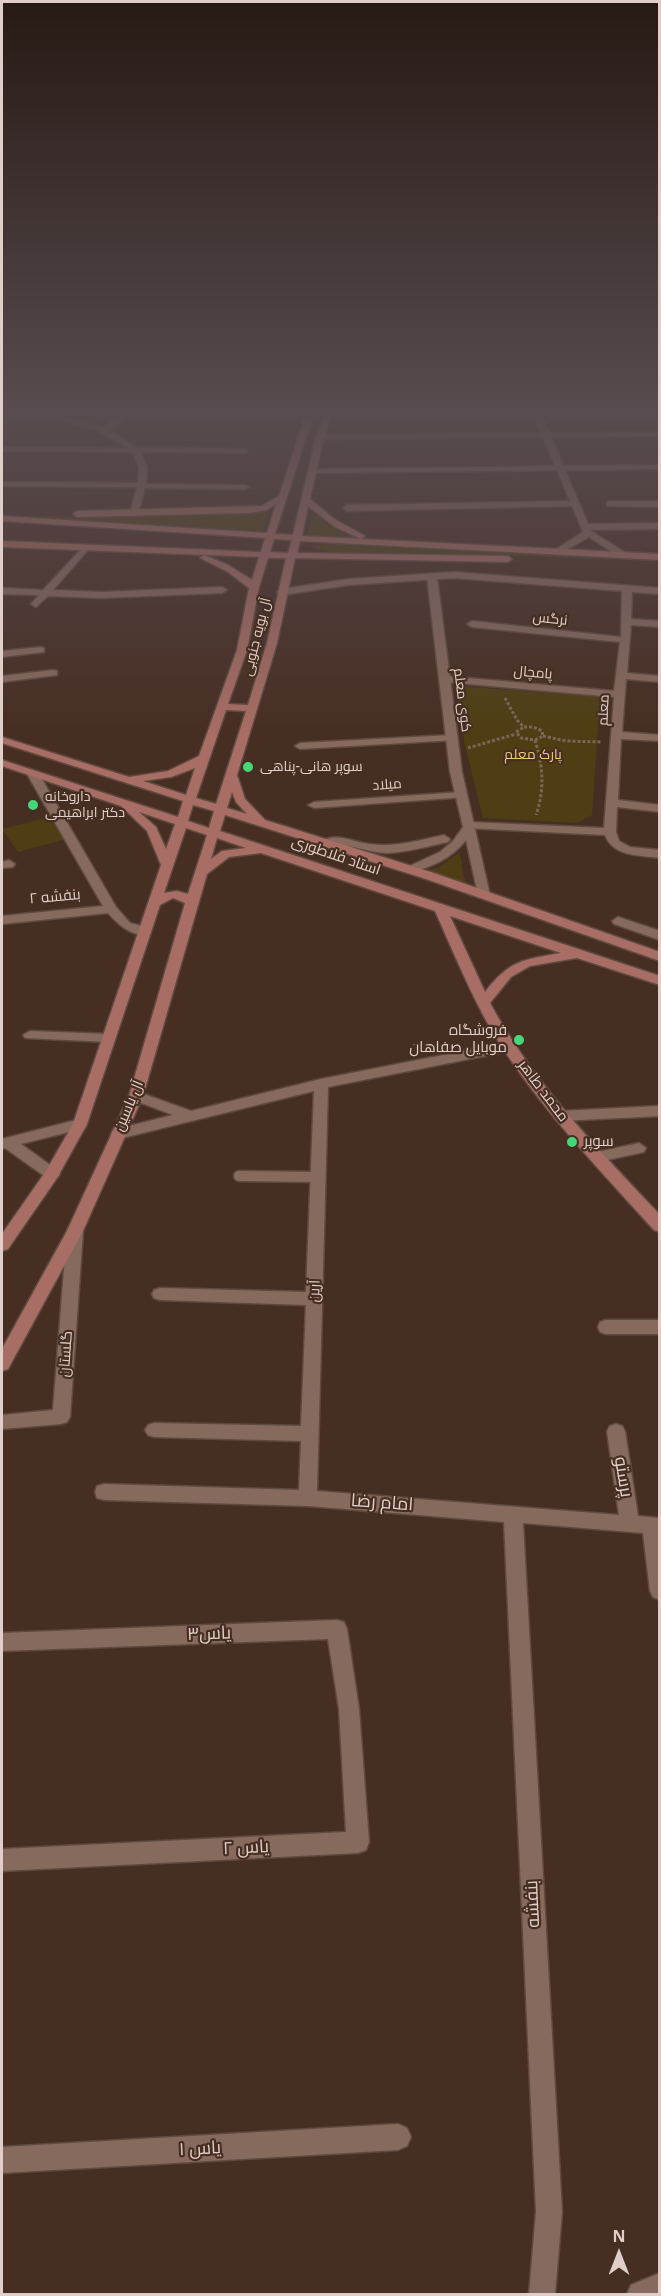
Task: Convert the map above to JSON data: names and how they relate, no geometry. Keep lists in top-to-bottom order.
{
  "streets": {
    "main road": [
      "آل بویه جنوبی",
      "استاد فلاطوری",
      "محمد طاهر",
      "آل یاسین"
    ],
    "street": [
      "نرگس",
      "پامچال",
      "کوی معلم",
      "معلم",
      "میلاد",
      "بنفشه ۲",
      "آرین",
      "گلستان",
      "پرستو",
      "امام رضا",
      "یاس۳",
      "یاس ۲",
      "بنفشه",
      "یاس ۱"
    ]
  },
  "crossings": [
    ["نرگس", "معلم"],
    ["آل بویه جنوبی", "استاد فلاطوری"],
    ["آل بویه جنوبی", "آل یاسین"],
    ["پامچال", "کوی معلم"],
    ["پامچال", "معلم"],
    ["کوی معلم", "میلاد"],
    ["کوی معلم", "استاد فلاطوری"],
    ["استاد فلاطوری", "محمد طاهر"],
    ["استاد فلاطوری", "آل یاسین"],
    ["آل یاسین", "گلستان"],
    ["آرین", "امام رضا"],
    ["پرستو", "امام رضا"],
    ["امام رضا", "بنفشه"],
    ["یاس۳", "یاس ۲"]
  ],
  "parks": ["پارک معلم"],
  "places": [
    "سوپر هانی-پناهی",
    "داروخانه دکتر ابراهیمی",
    "فروشگاه موبایل صفاهان",
    "سوپر"
  ],
  "north": "top"
}
